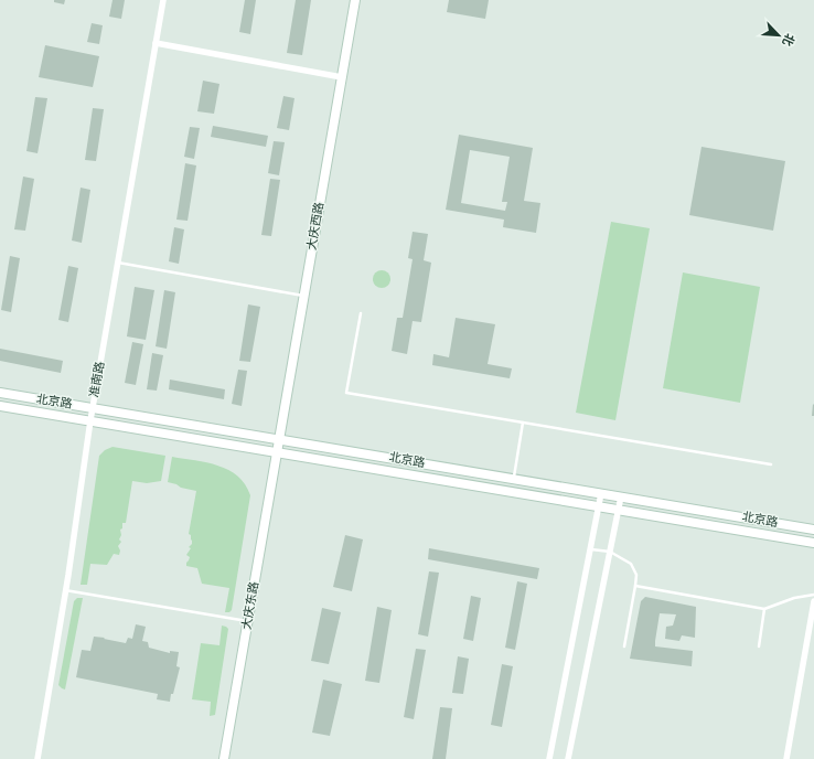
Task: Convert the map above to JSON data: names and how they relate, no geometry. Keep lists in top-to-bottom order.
{
  "streets": {
    "main road": ["大庆西路", "北京路", "大庆东路"],
    "street": ["准南路"]
  },
  "crossings": [
    ["大庆西路", "北京路"],
    ["大庆西路", "大庆东路"],
    ["准南路", "北京路"],
    ["北京路", "大庆东路"]
  ],
  "north": "bottom right"
}
